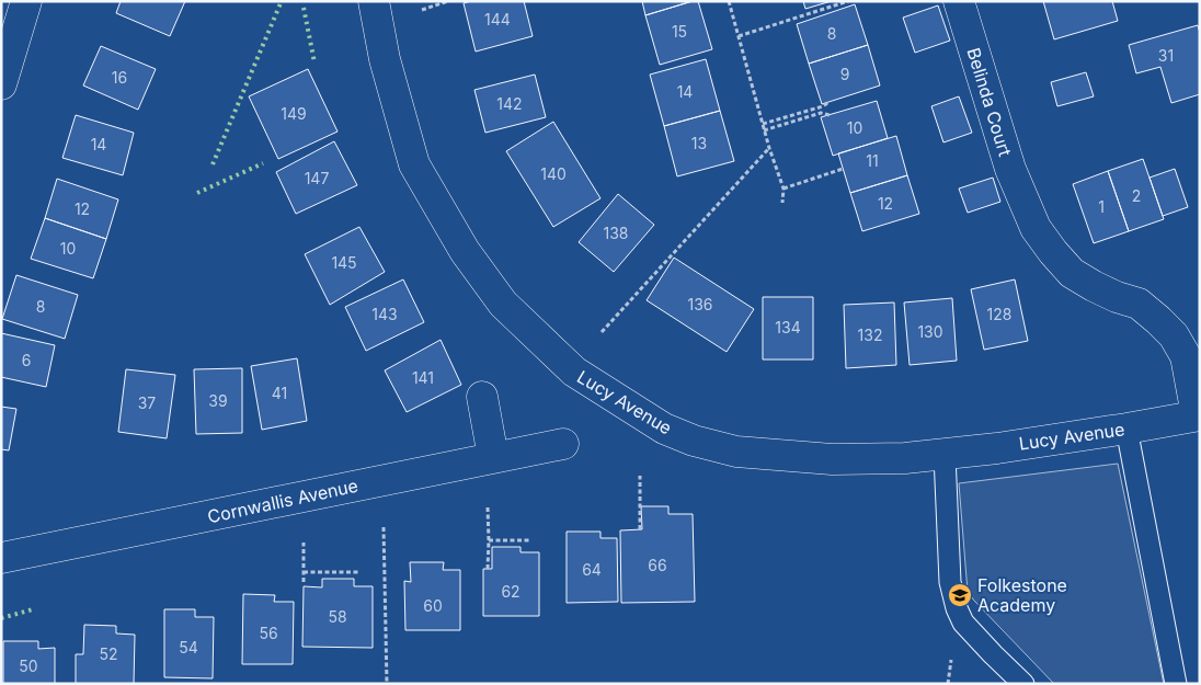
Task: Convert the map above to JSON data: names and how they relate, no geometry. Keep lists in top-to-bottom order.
{
  "streets": {
    "street": ["Belinda Court", "Lucy Avenue", "Cornwallis Avenue"]
  },
  "crossings": [
    ["Belinda Court", "Lucy Avenue"]
  ],
  "places": {
    "school or university": ["Folkestone Academy"]
  },
  "house_numbers": [
    "144",
    "15",
    "8",
    "31",
    "9",
    "16",
    "14",
    "142",
    "149",
    "10",
    "13",
    "14",
    "11",
    "140",
    "147",
    "2",
    "12",
    "1",
    "12",
    "138",
    "10",
    "145",
    "136",
    "8",
    "143",
    "128",
    "134",
    "130",
    "132",
    "6",
    "141",
    "41",
    "39",
    "37",
    "66",
    "64",
    "62",
    "60",
    "58",
    "56",
    "54",
    "52",
    "50"
  ]
}
